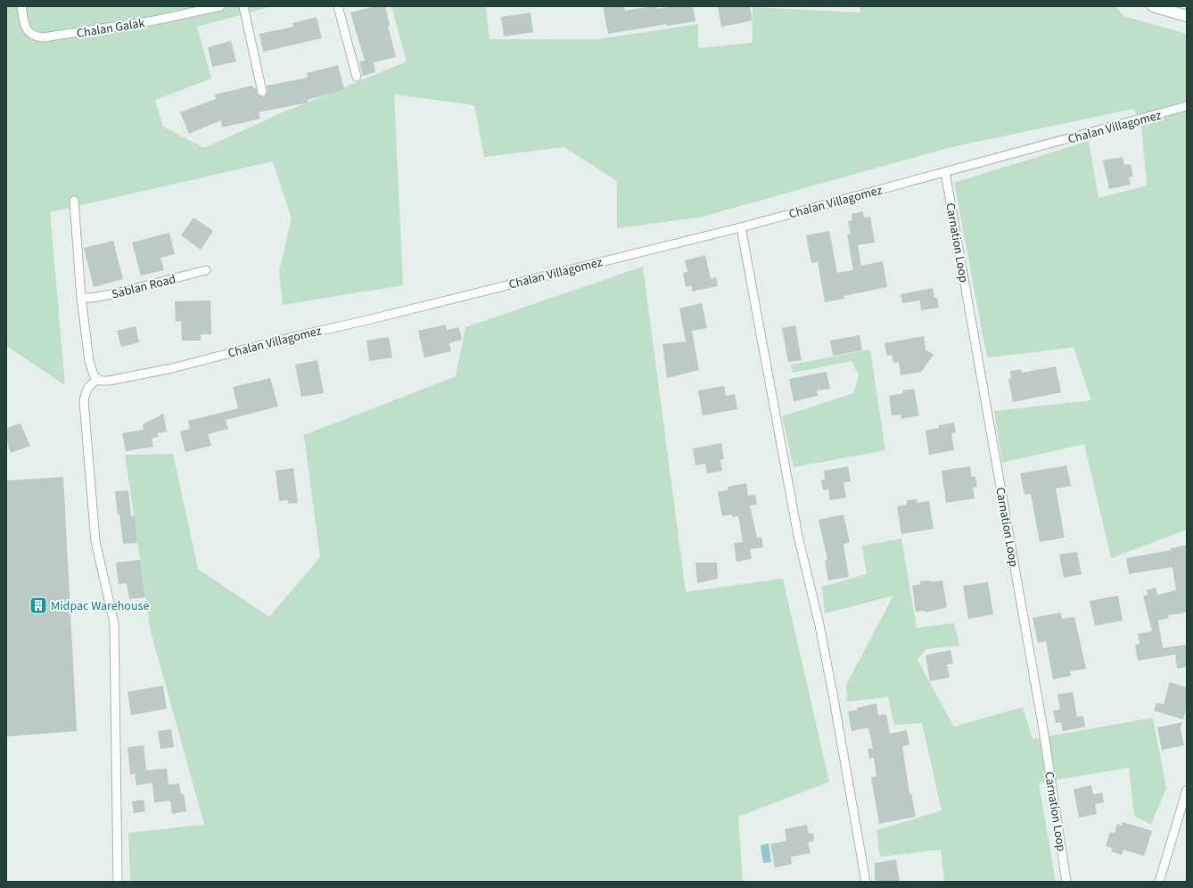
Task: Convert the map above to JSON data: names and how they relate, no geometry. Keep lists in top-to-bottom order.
{
  "streets": {
    "street": [
      "Chalan Galak",
      "Chalan Villagomez",
      "Carnation Loop",
      "Sablan Road"
    ]
  },
  "crossings": [
    ["Chalan Villagomez", "Carnation Loop"]
  ],
  "places": {
    "building": ["Midpac Warehouse"]
  }
}
